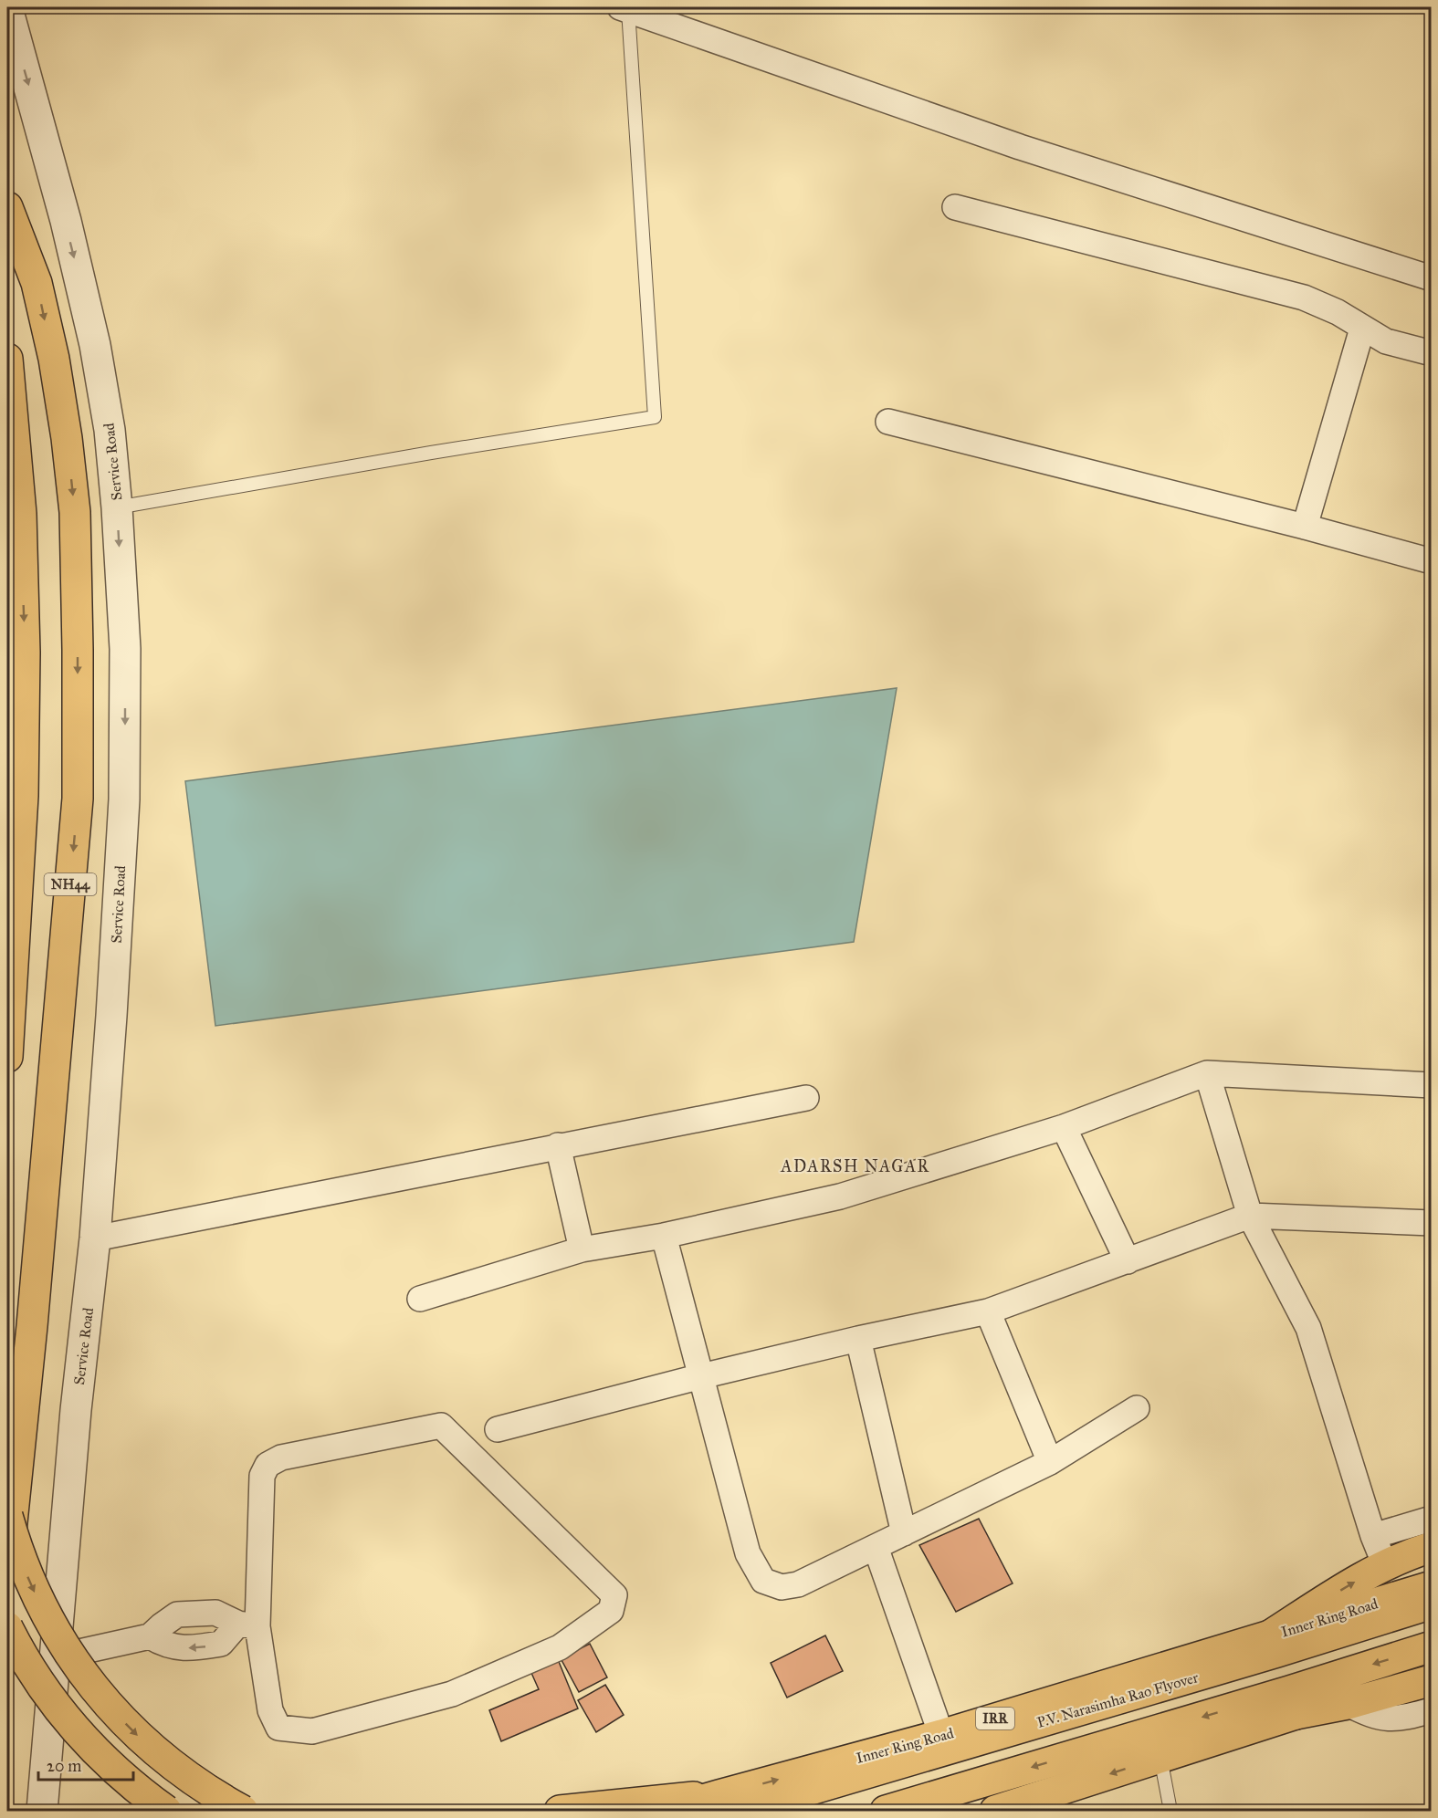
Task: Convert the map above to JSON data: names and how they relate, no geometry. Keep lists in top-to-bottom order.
{
  "streets": {
    "main road": [
      "NH44",
      "Inner Ring Road",
      "P.V. Narasimha Rao Flyover",
      "IRR"
    ],
    "street": ["Service Road"]
  },
  "crossings": [
    ["Inner Ring Road", "P.V. Narasimha Rao Flyover"],
    ["Inner Ring Road", "IRR"],
    ["P.V. Narasimha Rao Flyover", "IRR"]
  ],
  "one_way": ["Service Road"],
  "districts": ["ADARSH NAGAR"],
  "scale_bar": "20 m"
}
